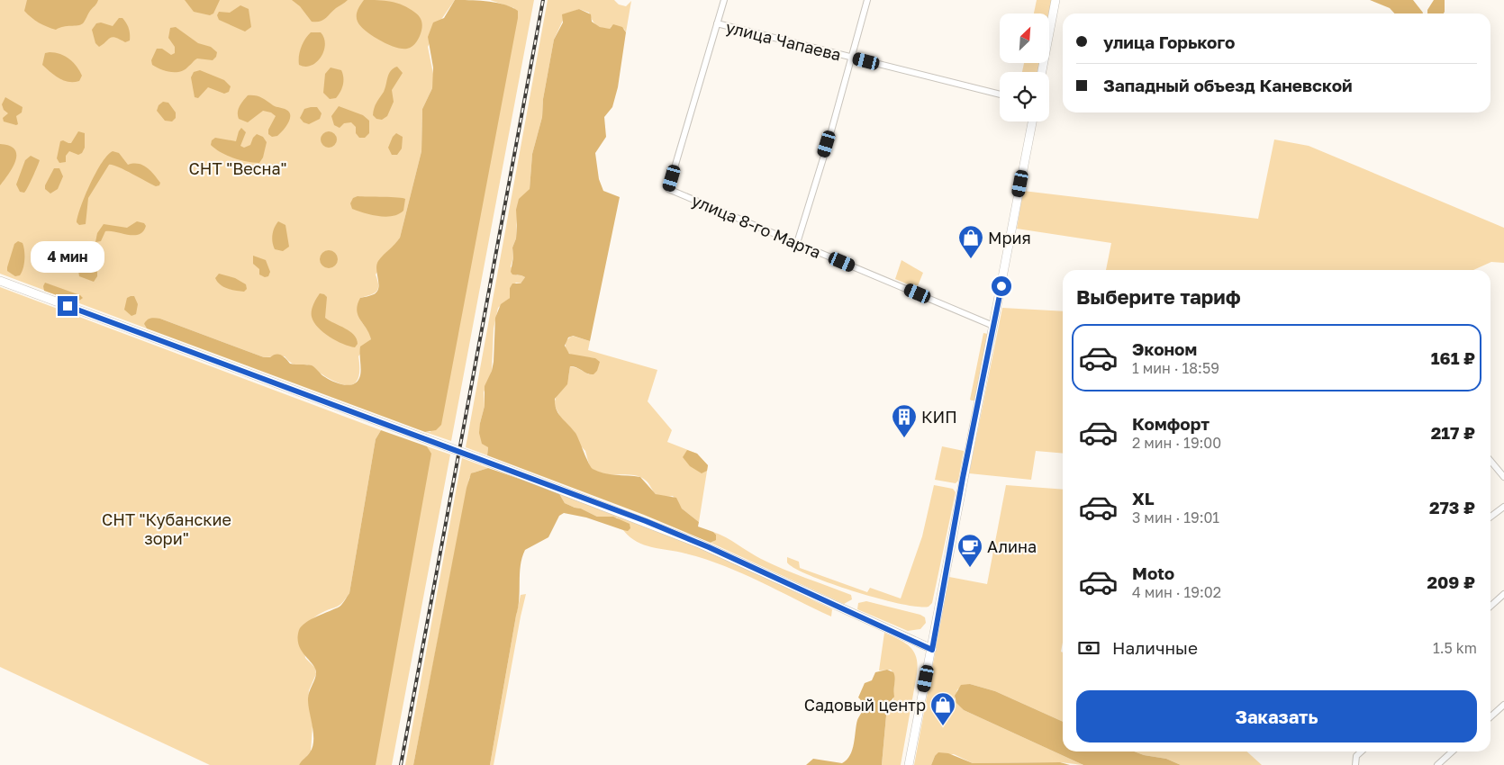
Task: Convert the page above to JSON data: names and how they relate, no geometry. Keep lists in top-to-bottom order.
{
  "streets": {
    "street": ["улица Чапаева", "улица 8-го Марта"]
  },
  "crossings": [
    ["улица Чапаева", "улица 8-го Марта"]
  ],
  "parks": ["СНТ \"Весна\"", "СНТ \"Кубанские зори\""],
  "places": {
    "shop": ["Мрия", "Садовый центр"],
    "building": ["КИП"],
    "cafe": ["Алина"]
  },
  "north": "top right",
  "page": {
    "banner": ["улица Горького", "Западный объезд Каневской"],
    "bubble": "4 мин",
    "heading": "Выберите тариф",
    "list": [
      {
        "name": "Эконом",
        "note": "1 мин · 18:59",
        "value": "161 ₽"
      },
      {
        "name": "Комфорт",
        "note": "2 мин · 19:00",
        "value": "217 ₽"
      },
      {
        "name": "XL",
        "note": "3 мин · 19:01",
        "value": "273 ₽"
      },
      {
        "name": "Moto",
        "note": "4 мин · 19:02",
        "value": "209 ₽"
      }
    ],
    "pay": ["Наличные", "1.5 km"],
    "buttons": "Заказать"
  }
}
